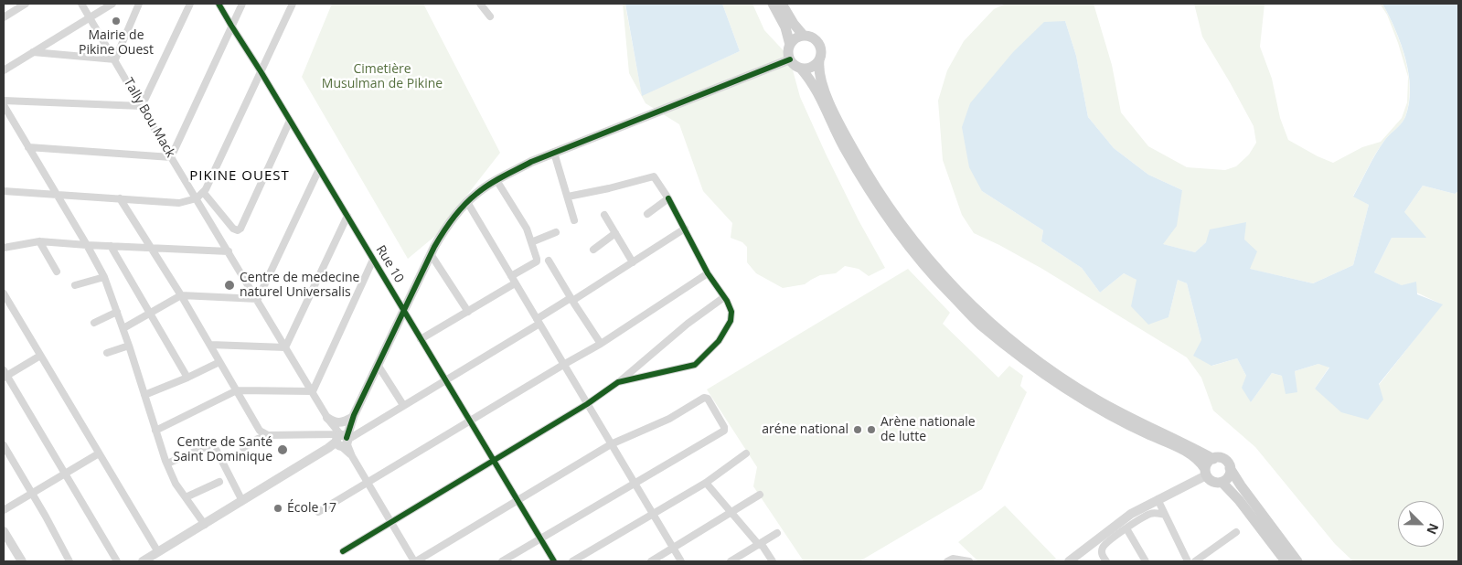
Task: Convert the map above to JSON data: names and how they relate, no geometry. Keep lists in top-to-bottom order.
{
  "streets": {
    "street": ["Tally Bou Mack", "Rue 10"]
  },
  "districts": ["PIKINE OUEST"],
  "parks": ["Cimetière Musulman de Pikine"],
  "places": [
    "Mairie de Pikine Ouest",
    "Centre de medecine naturel Universalis",
    "aréne national",
    "Arène nationale de lutte",
    "Centre de Santé Saint Dominique",
    "École 17"
  ],
  "north": "bottom right"
}
